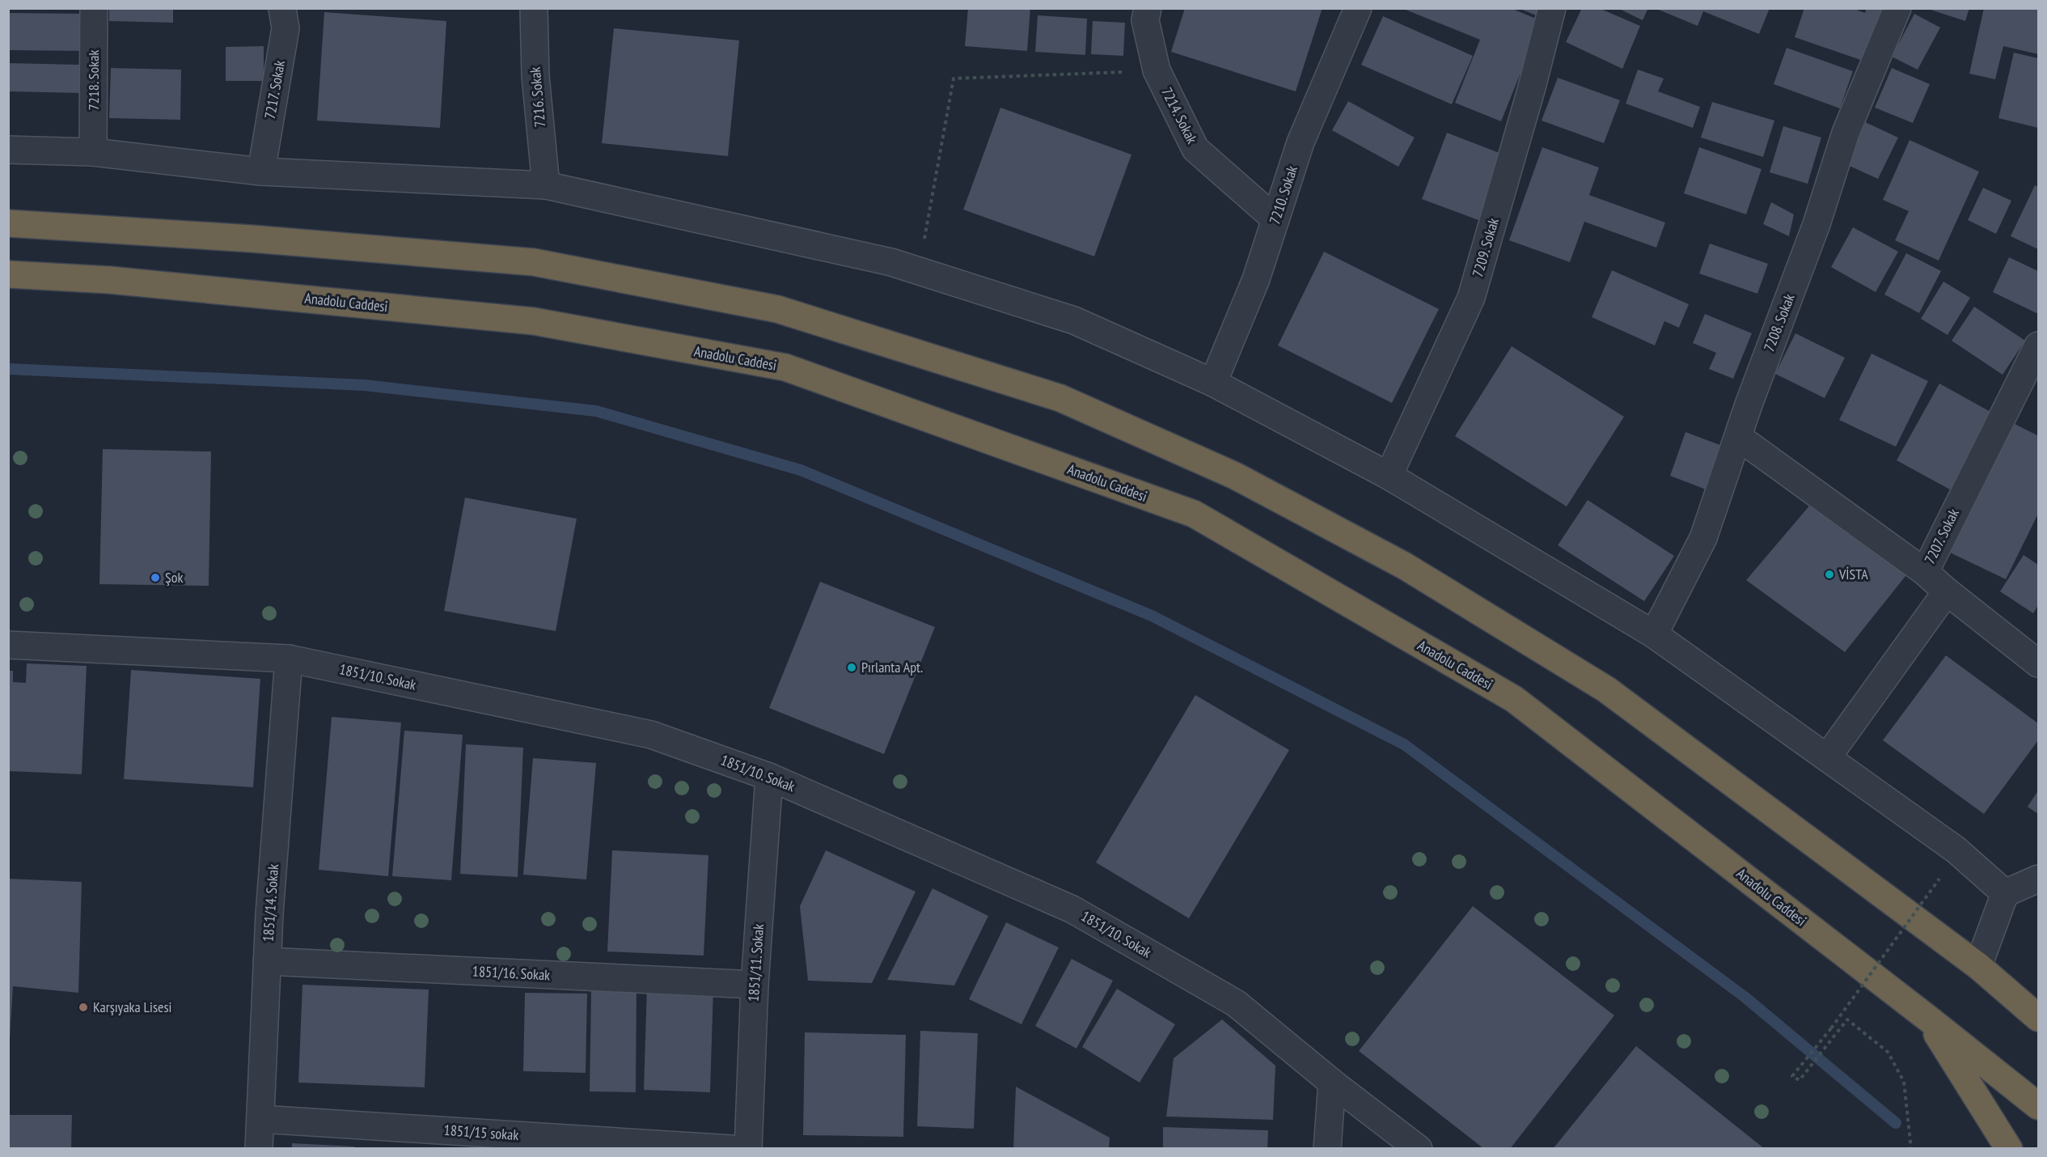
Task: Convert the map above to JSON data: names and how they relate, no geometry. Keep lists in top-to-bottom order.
{
  "streets": {
    "highway": ["Anadolu Caddesi"],
    "street": [
      "7218. Sokak",
      "7217. Sokak",
      "7216. Sokak",
      "7214. Sokak",
      "7210. Sokak",
      "7209. Sokak",
      "7208. Sokak",
      "7207. Sokak",
      "1851/10. Sokak",
      "1851/14. Sokak",
      "1851/11. Sokak",
      "1851/16. Sokak",
      "1851/15 sokak"
    ]
  },
  "crossings": [
    ["7214. Sokak", "7210. Sokak"],
    ["1851/10. Sokak", "1851/14. Sokak"],
    ["1851/10. Sokak", "1851/11. Sokak"],
    ["1851/14. Sokak", "1851/16. Sokak"],
    ["1851/14. Sokak", "1851/15 sokak"],
    ["1851/11. Sokak", "1851/16. Sokak"]
  ],
  "places": [
    "VİSTA",
    "Şok",
    "Pırlanta Apt.",
    "Karşıyaka Lisesi"
  ]
}
